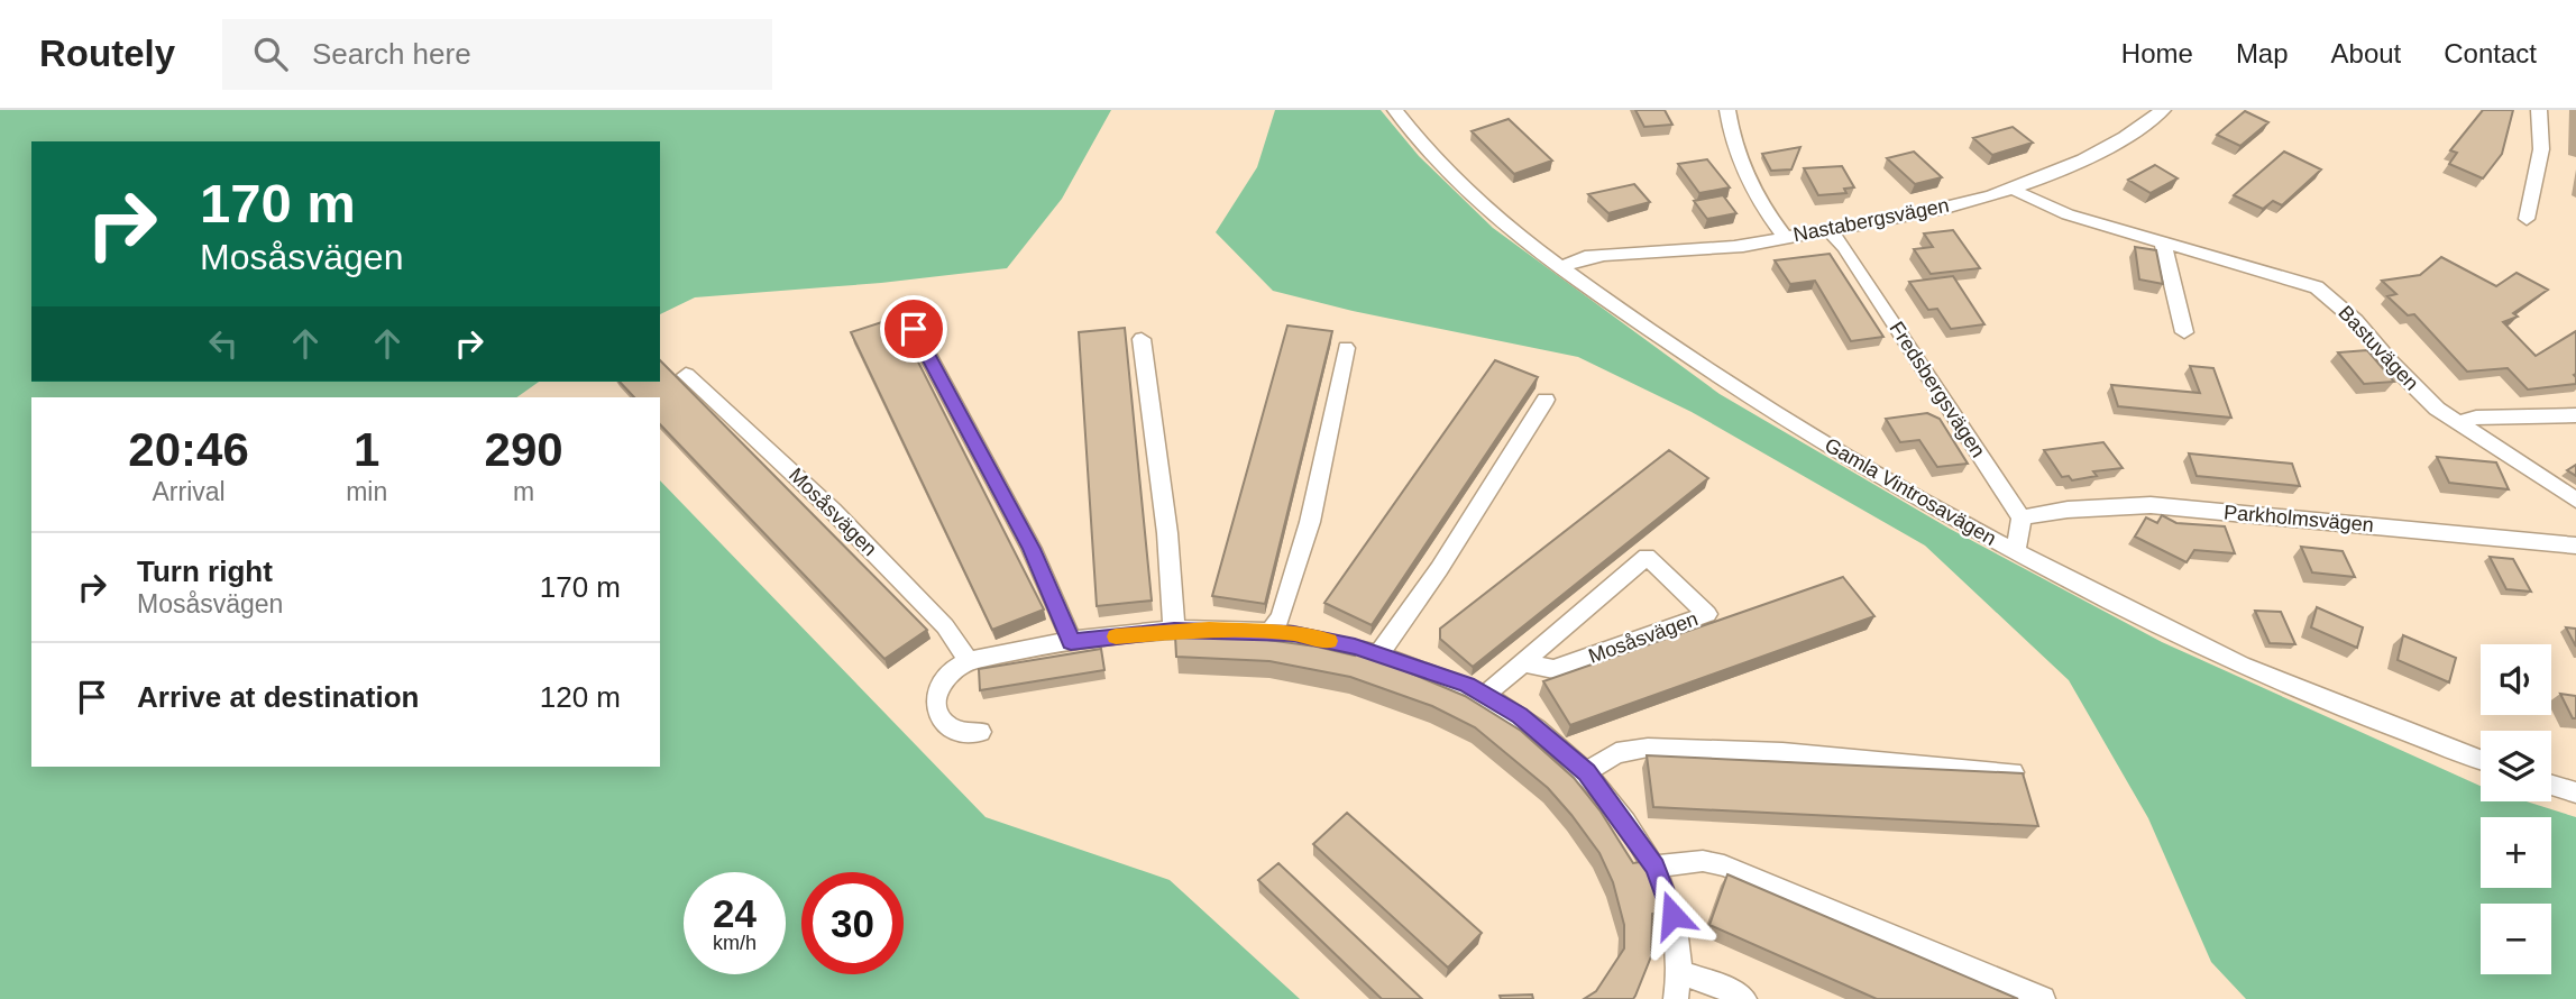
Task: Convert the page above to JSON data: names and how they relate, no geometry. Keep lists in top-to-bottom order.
{
  "streets": {
    "street": [
      "Nastabergsvägen",
      "Bastuvägen",
      "Fredsbergsvägen",
      "Gamla Vintrosavägen",
      "Mosåsvägen",
      "Parkholmsvägen"
    ]
  },
  "crossings": [
    ["Nastabergsvägen", "Bastuvägen"],
    ["Nastabergsvägen", "Fredsbergsvägen"],
    ["Nastabergsvägen", "Gamla Vintrosavägen"],
    ["Fredsbergsvägen", "Parkholmsvägen"]
  ],
  "page": {
    "header": "Routely",
    "search": "Search here",
    "nav": [
      "Home",
      "Map",
      "About",
      "Contact"
    ],
    "turn": ["170 m", "Mosåsvägen"],
    "eta": [
      "20:46",
      "Arrival",
      "1",
      "min",
      "290",
      "m"
    ],
    "list": [
      {
        "name": "Turn right",
        "note": "Mosåsvägen",
        "value": "170 m"
      },
      {
        "name": "Arrive at destination",
        "value": "120 m"
      }
    ],
    "map_buttons": ["+", "−"],
    "speed": "24 km/h",
    "limit": "30"
  }
}
